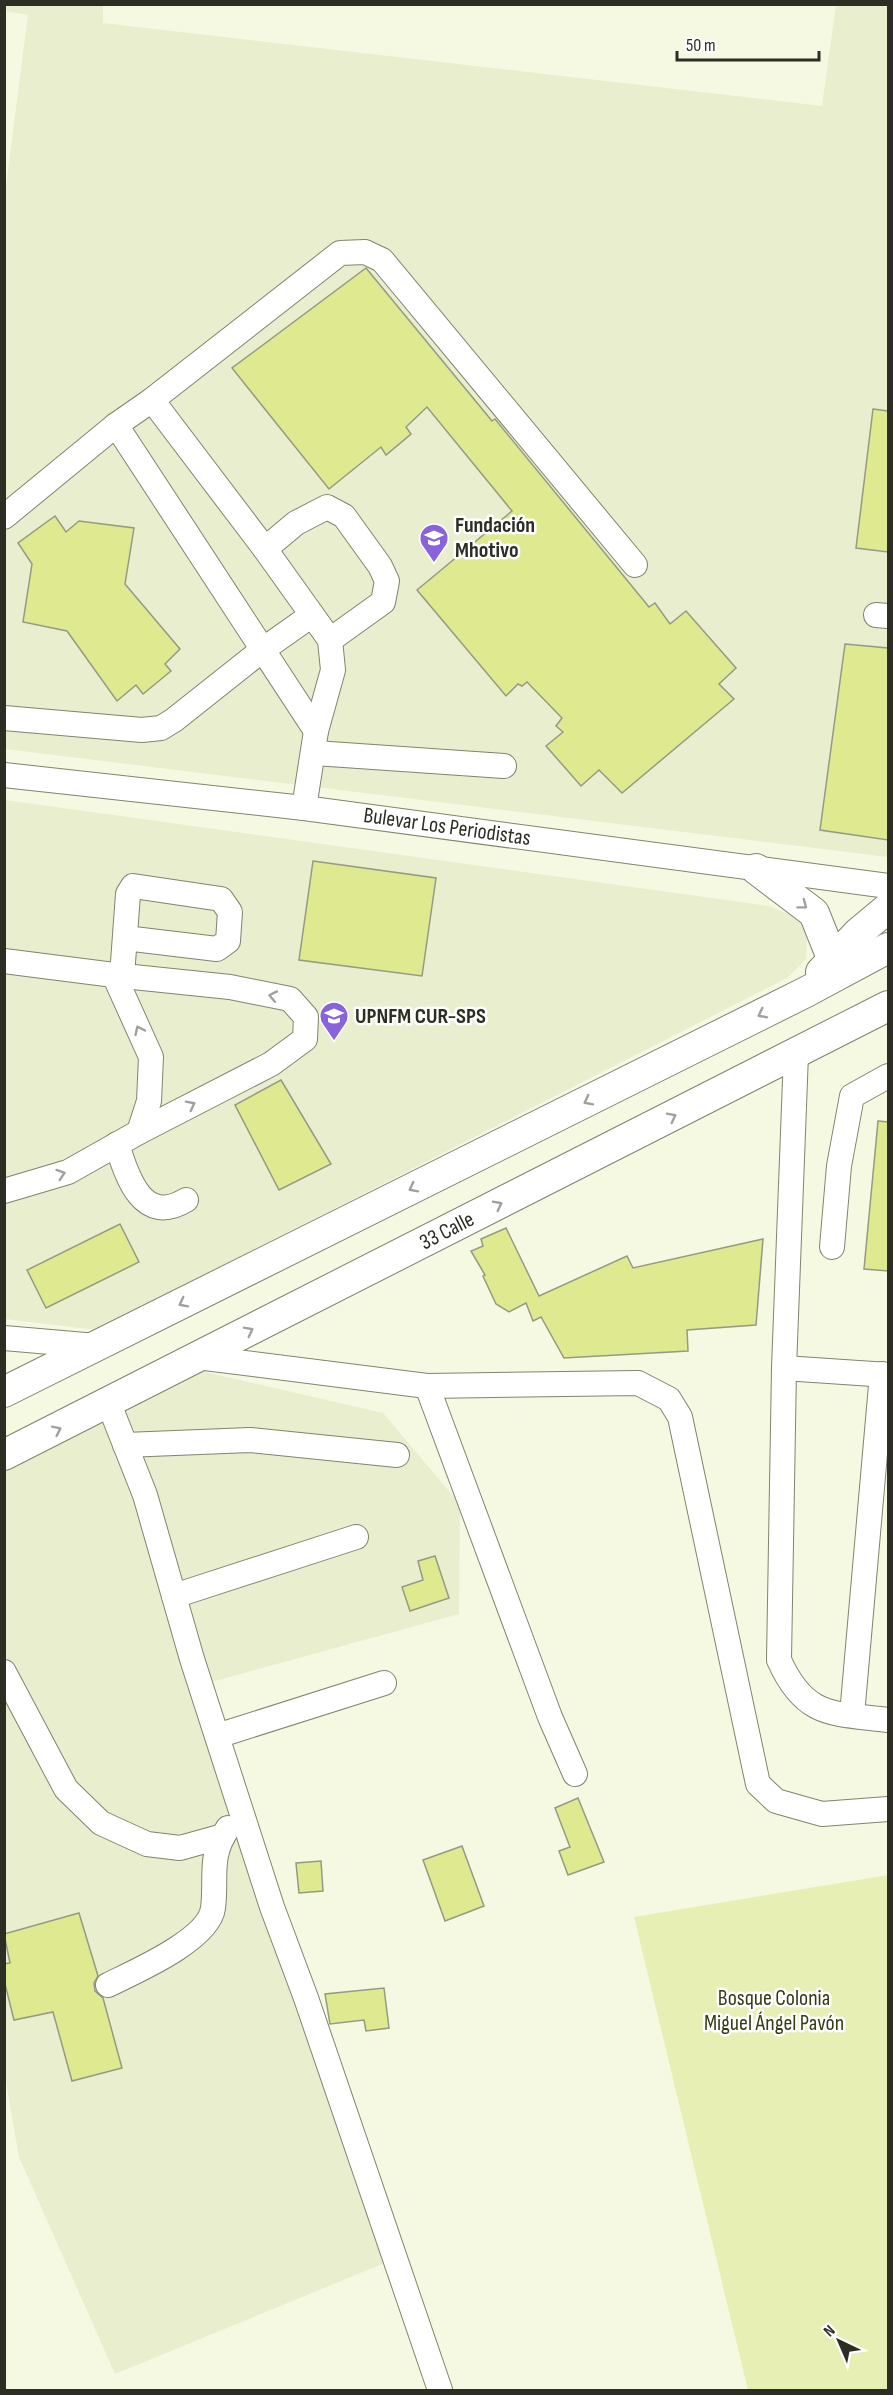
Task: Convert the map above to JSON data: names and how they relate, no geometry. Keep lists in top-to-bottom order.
{
  "streets": {
    "main road": ["33 Calle"],
    "street": ["Bulevar Los Periodistas"]
  },
  "parks": ["Bosque Colonia Miguel Ángel Pavón"],
  "places": {
    "school or university": ["Fundación Mhotivo", "UPNFM CUR-SPS"]
  },
  "scale_bar": "50 m",
  "north": "top left"
}
